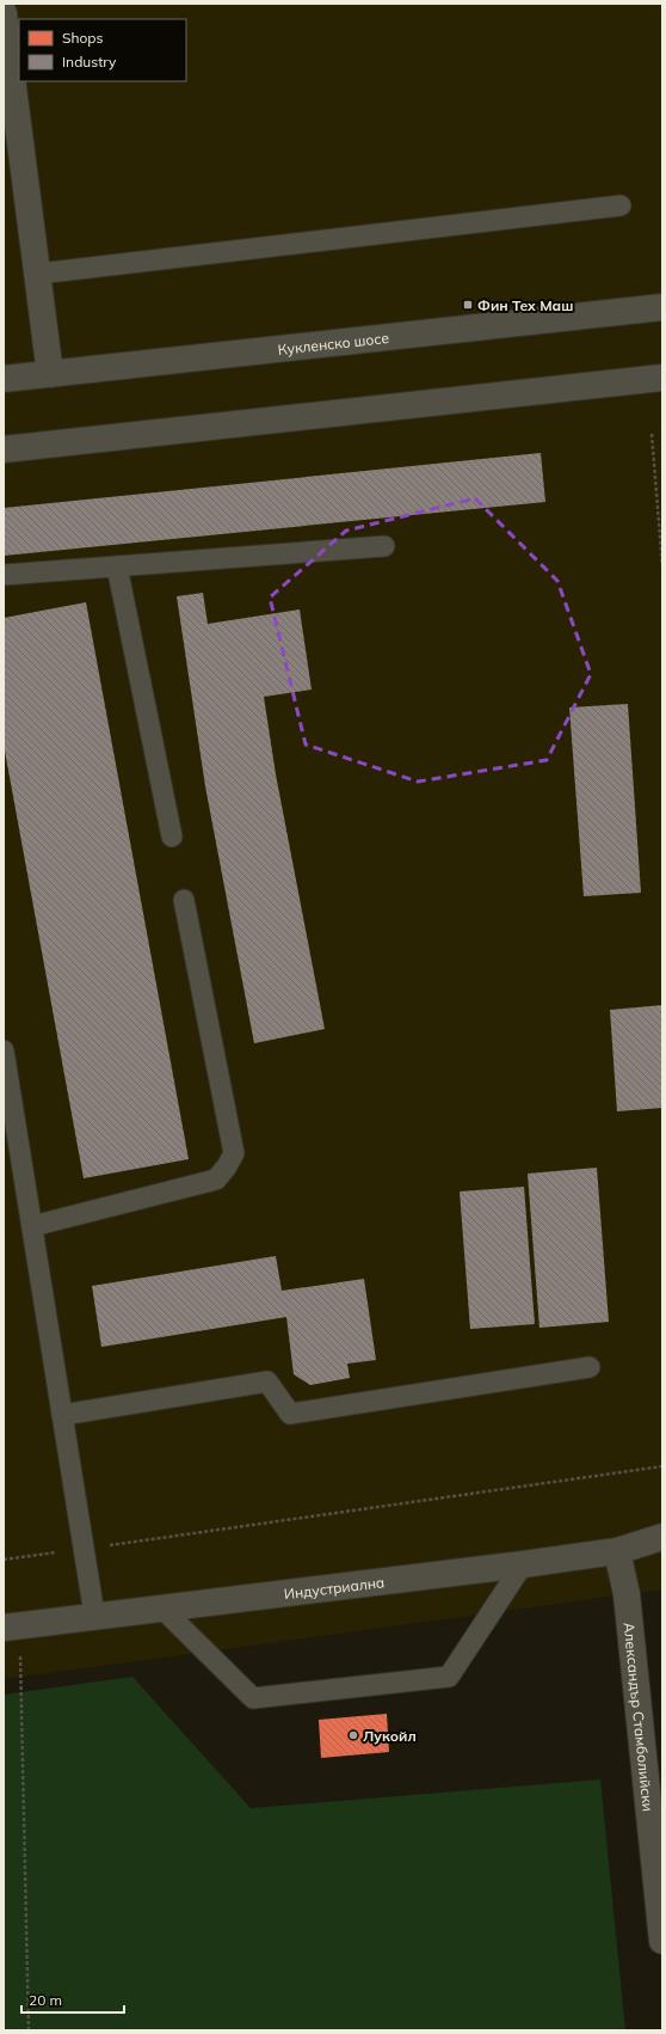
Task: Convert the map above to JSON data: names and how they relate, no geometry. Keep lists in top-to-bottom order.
{
  "streets": {
    "street": ["Кукленско шосе", "Индустриална", "Александър Стамболийски"]
  },
  "crossings": [
    ["Индустриална", "Александър Стамболийски"]
  ],
  "places": {
    "transit": ["Фин Тех Маш"],
    "other": ["Лукойл"]
  },
  "legend": ["Shops", "Industry"],
  "scale_bar": "20 m"
}
